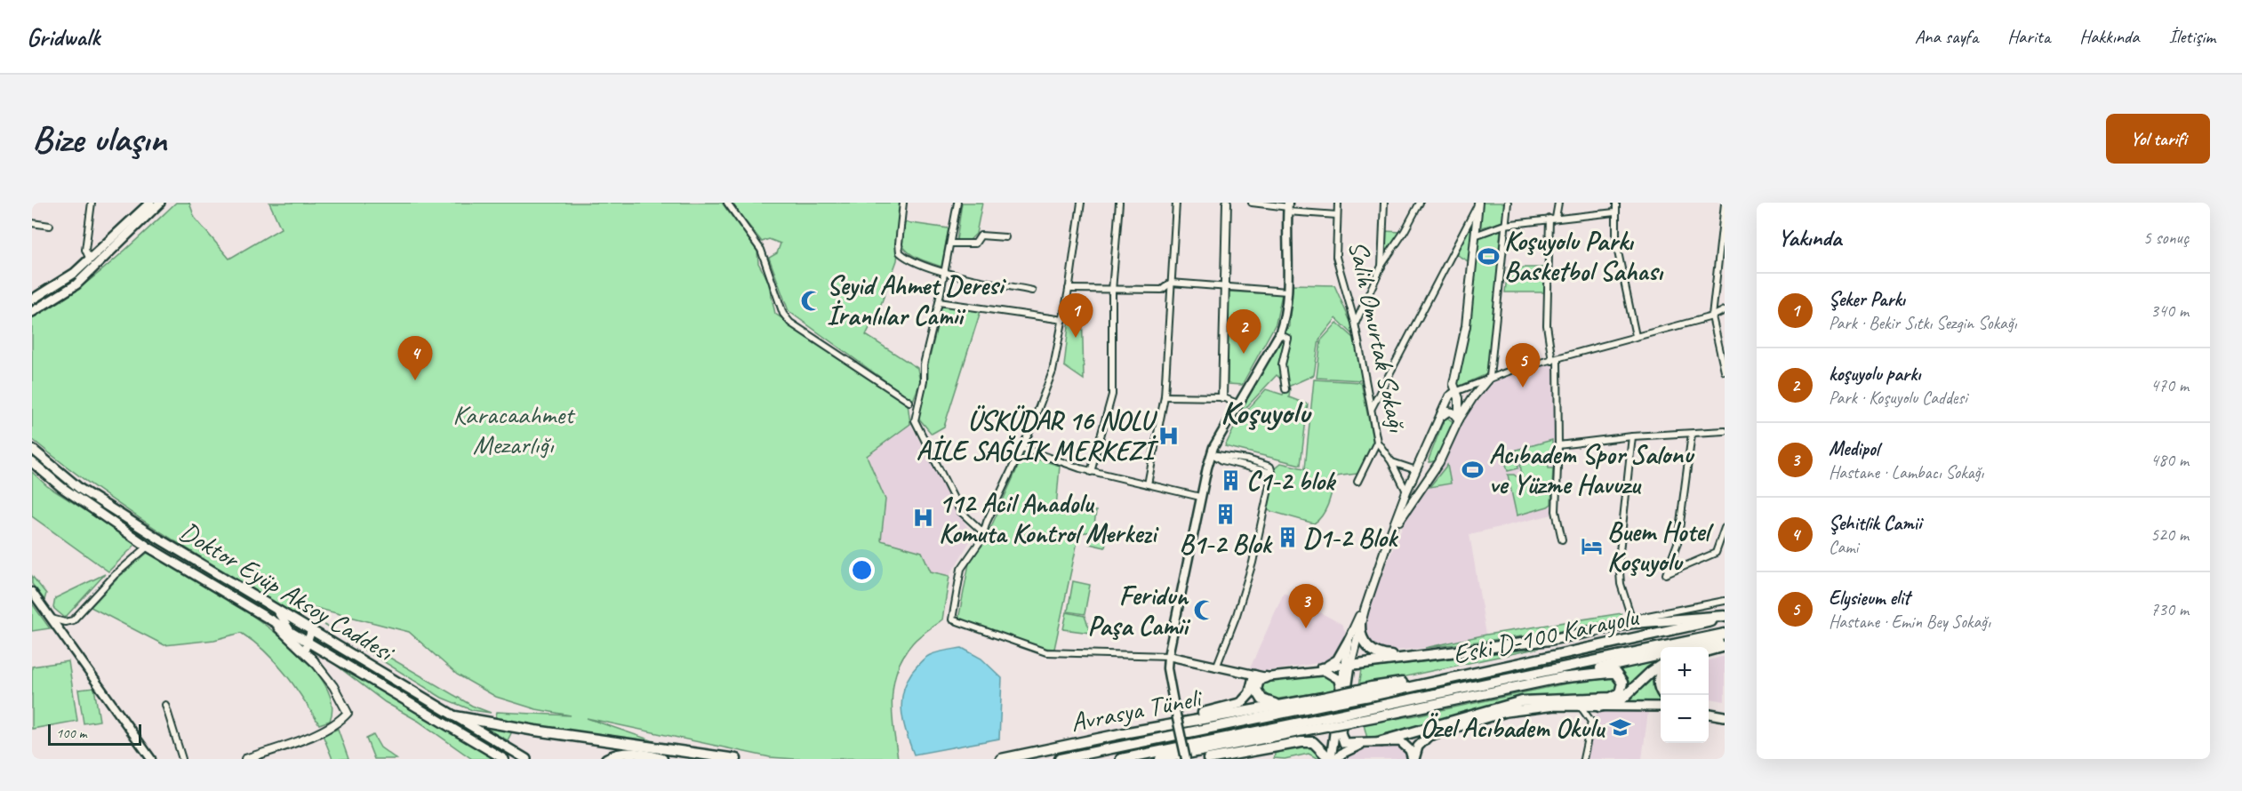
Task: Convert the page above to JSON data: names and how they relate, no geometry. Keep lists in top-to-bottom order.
{
  "streets": {
    "highway": ["Eski D-100 Karayolu", "Avrasya Tüneli"],
    "main road": ["Doktor Eyüp Aksoy Caddesi"],
    "street": ["Salih Omurtak Sokağı"]
  },
  "crossings": [
    ["Eski D-100 Karayolu", "Avrasya Tüneli"]
  ],
  "districts": ["Koşuyolu"],
  "parks": ["Karacaahmet Mezarlığı"],
  "places": {
    "sports": ["Koşuyolu Parkı Basketbol Sahası", "Acıbadem Spor Salonu ve Yüzme Havuzu"],
    "mosque": ["Seyid Ahmet Deresi İranlılar Camii", "Feridun Paşa Camii"],
    "hospital": ["ÜSKÜDAR 16 NOLU AİLE SAĞLIK MERKEZİ", "112 Acil Anadolu Komuta Kontrol Merkezi"],
    "building": ["C1-2 blok", "B1-2 Blok", "D1-2 Blok"],
    "hotel": ["Buem Hotel Koşuyolu"],
    "school or university": ["Özel Acıbadem Okulu"]
  },
  "scale_bar": "100 m",
  "page": {
    "header": "Gridwalk",
    "nav": [
      "Ana sayfa",
      "Harita",
      "Hakkında",
      "İletişim"
    ],
    "buttons": "Yol tarifi",
    "title": "Bize ulaşın",
    "heading": ["Yakında", "5 sonuç"],
    "list": [
      {
        "mark": "1",
        "name": "Şeker Parkı",
        "note": "Park · Bekir Sıtkı Sezgin Sokağı",
        "value": "340 m"
      },
      {
        "mark": "2",
        "name": "koşuyolu parkı",
        "note": "Park · Koşuyolu Caddesi",
        "value": "470 m"
      },
      {
        "mark": "3",
        "name": "Medipol",
        "note": "Hastane · Lambacı Sokağı",
        "value": "480 m"
      },
      {
        "mark": "4",
        "name": "Şehitlik Camii",
        "note": "Cami",
        "value": "520 m"
      },
      {
        "mark": "5",
        "name": "Elysieum elit",
        "note": "Hastane · Emin Bey Sokağı",
        "value": "730 m"
      }
    ],
    "pins": [
      "1",
      "2",
      "4",
      "5",
      "3"
    ],
    "map_buttons": ["+", "−"],
    "scale": "100 m"
  }
}
